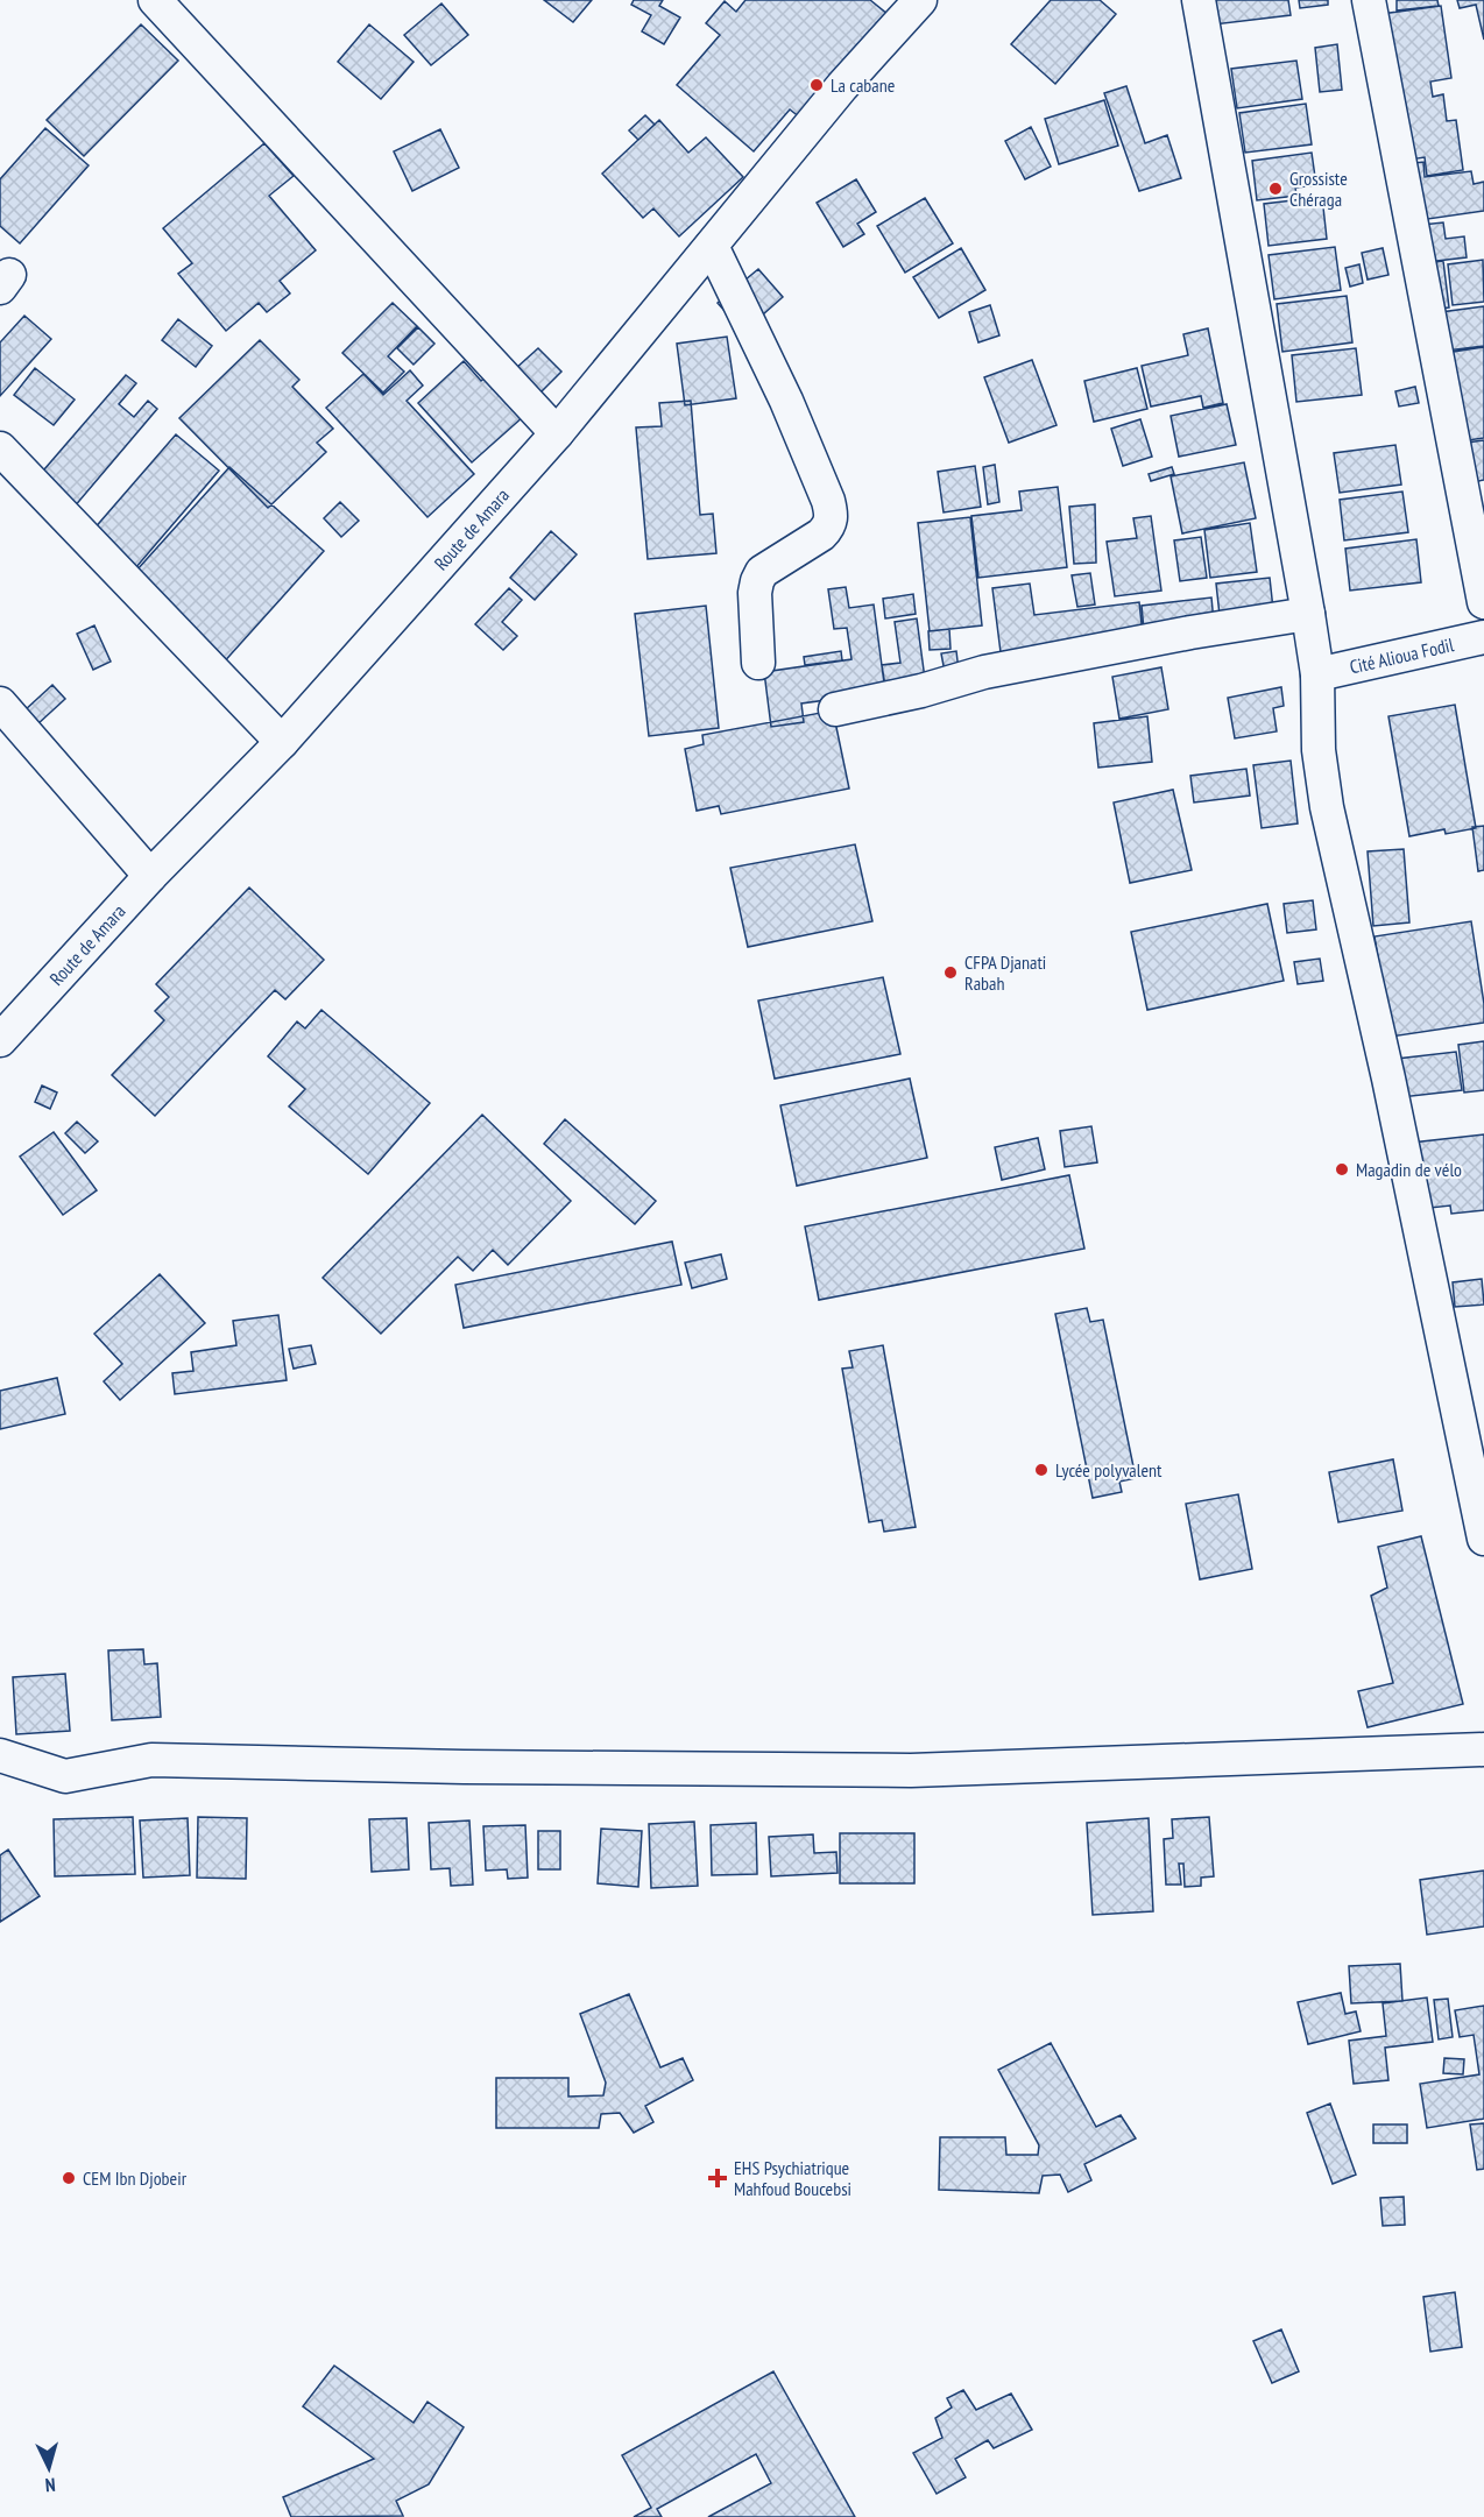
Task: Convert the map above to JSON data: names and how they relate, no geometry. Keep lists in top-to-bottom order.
{
  "streets": {
    "street": ["Route de Amara", "Cité Alioua Fodil"]
  },
  "places": {
    "other": [
      "La cabane",
      "Grossiste Chéraga",
      "CFPA Djanati Rabah",
      "Magadin de vélo",
      "Lycée polyvalent",
      "CEM Ibn Djobeir"
    ],
    "health": ["EHS Psychiatrique Mahfoud Boucebsi"]
  },
  "north": "bottom"
}
